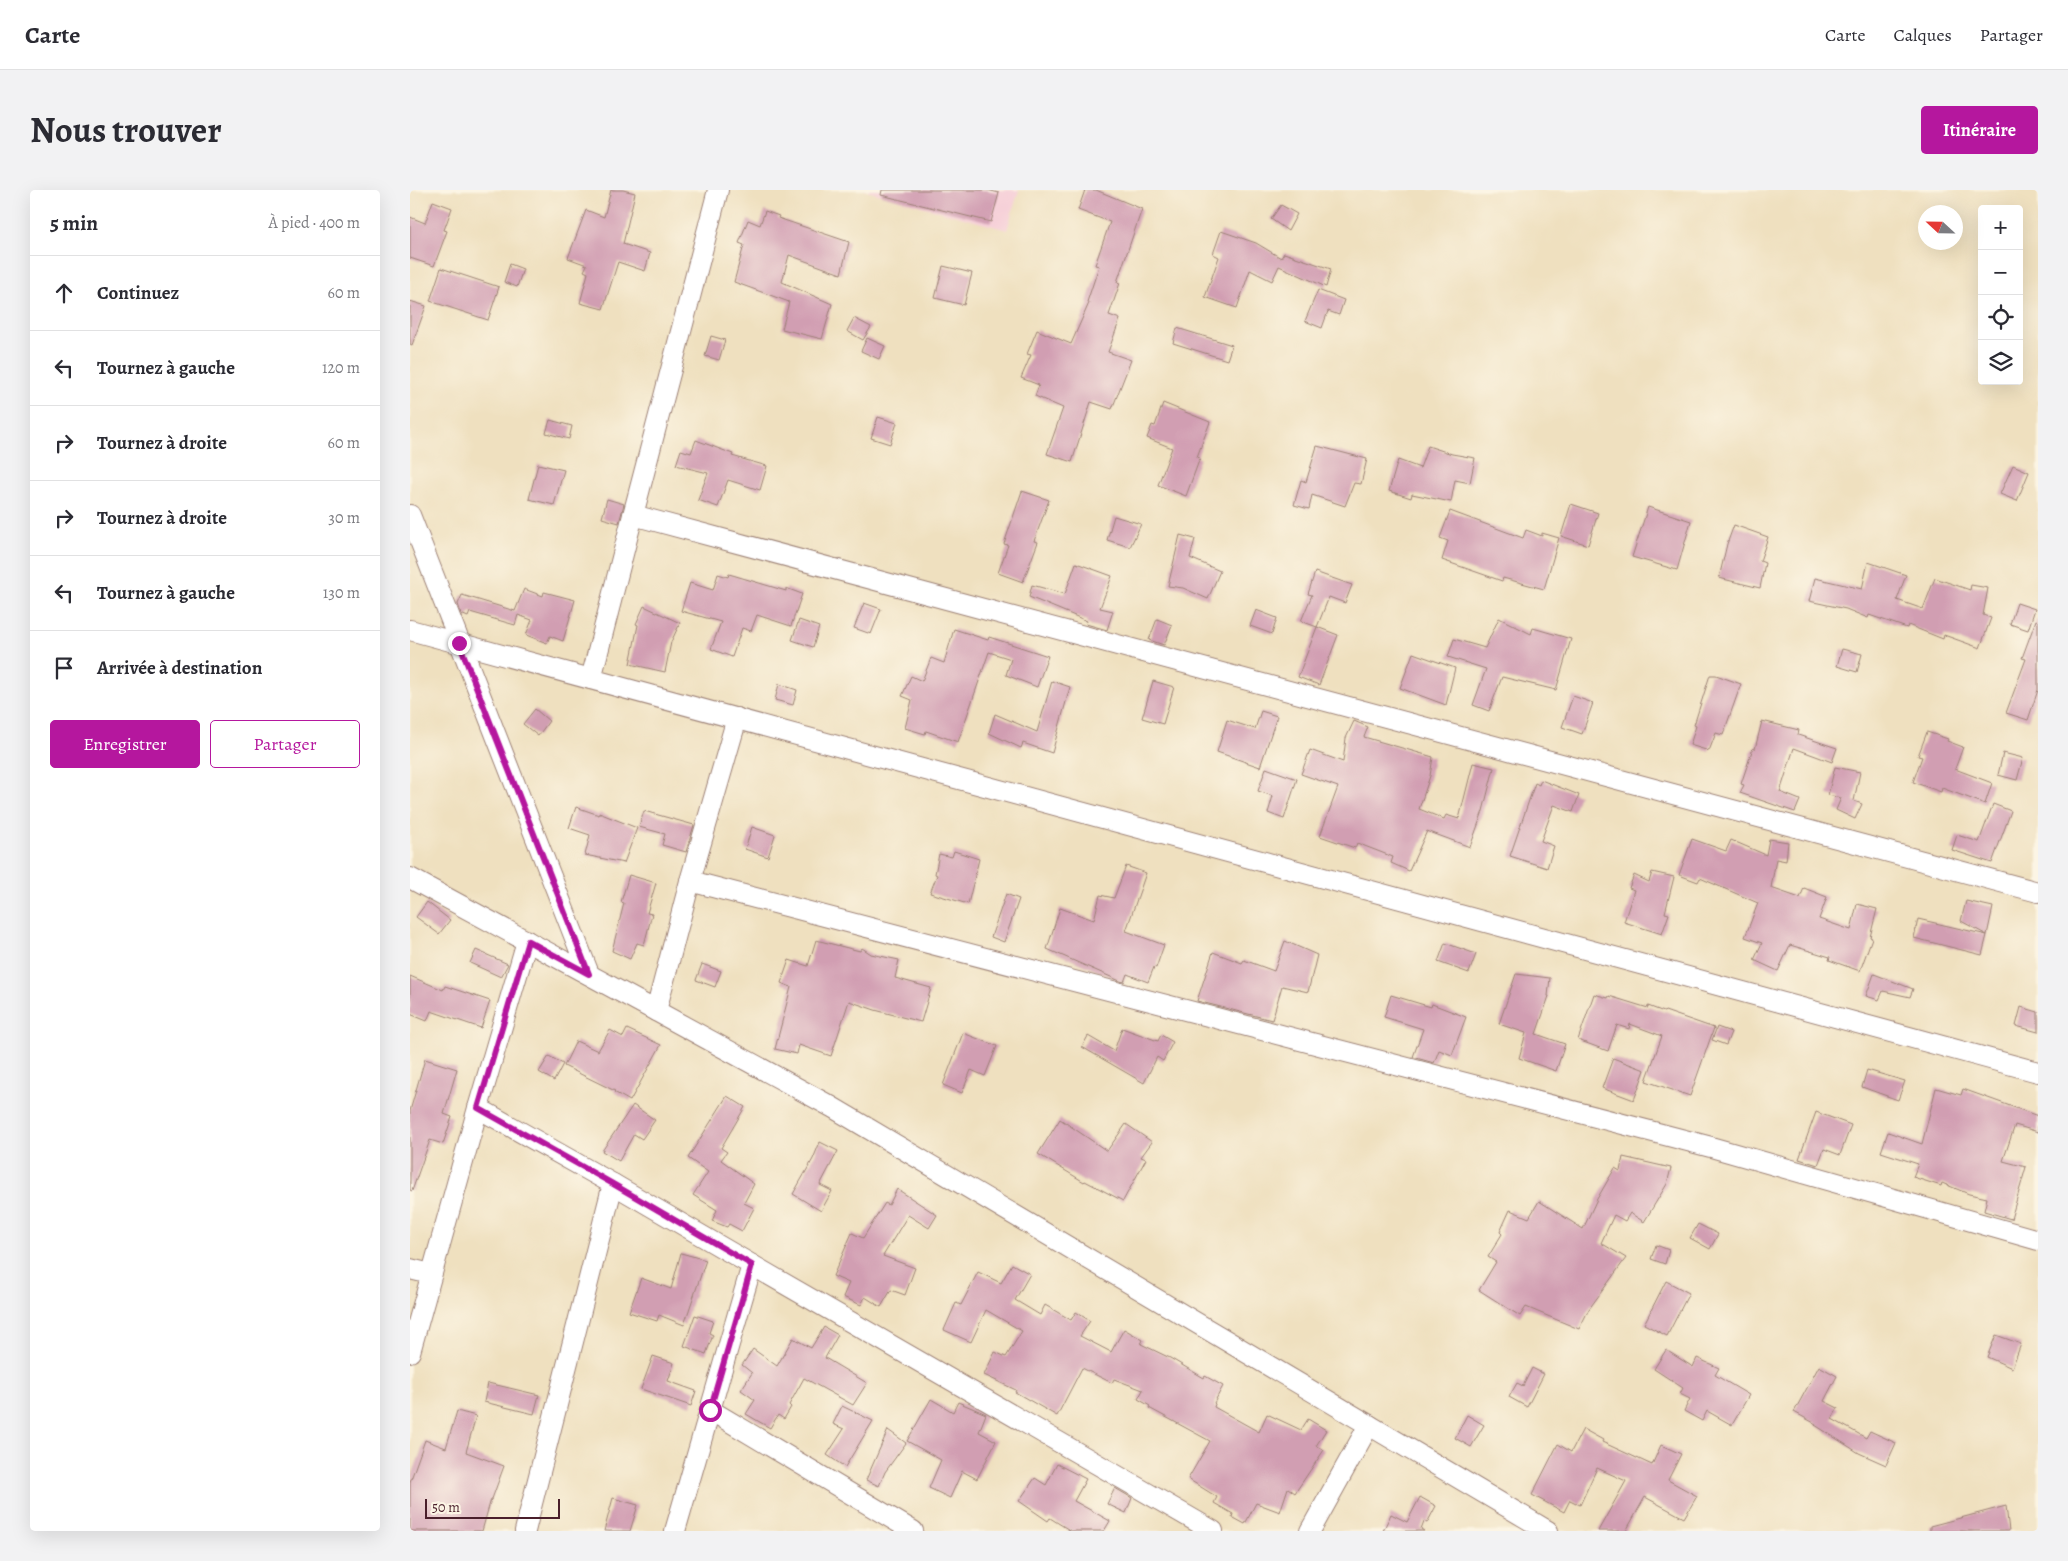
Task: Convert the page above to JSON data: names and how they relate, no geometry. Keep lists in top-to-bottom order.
{
  "scale_bar": "50 m",
  "north": "left",
  "page": {
    "header": "Carte",
    "nav": ["Carte", "Calques", "Partager"],
    "title": "Nous trouver",
    "buttons": [
      "Itinéraire",
      ["Enregistrer", "Partager"]
    ],
    "heading": ["5 min", "À pied · 400 m"],
    "map_buttons": ["+", "−"],
    "list": [
      ["Continuez", "60 m"],
      ["Tournez à gauche", "120 m"],
      ["Tournez à droite", "60 m"],
      ["Tournez à droite", "30 m"],
      ["Tournez à gauche", "130 m"],
      "Arrivée à destination"
    ],
    "scale": "50 m"
  }
}
